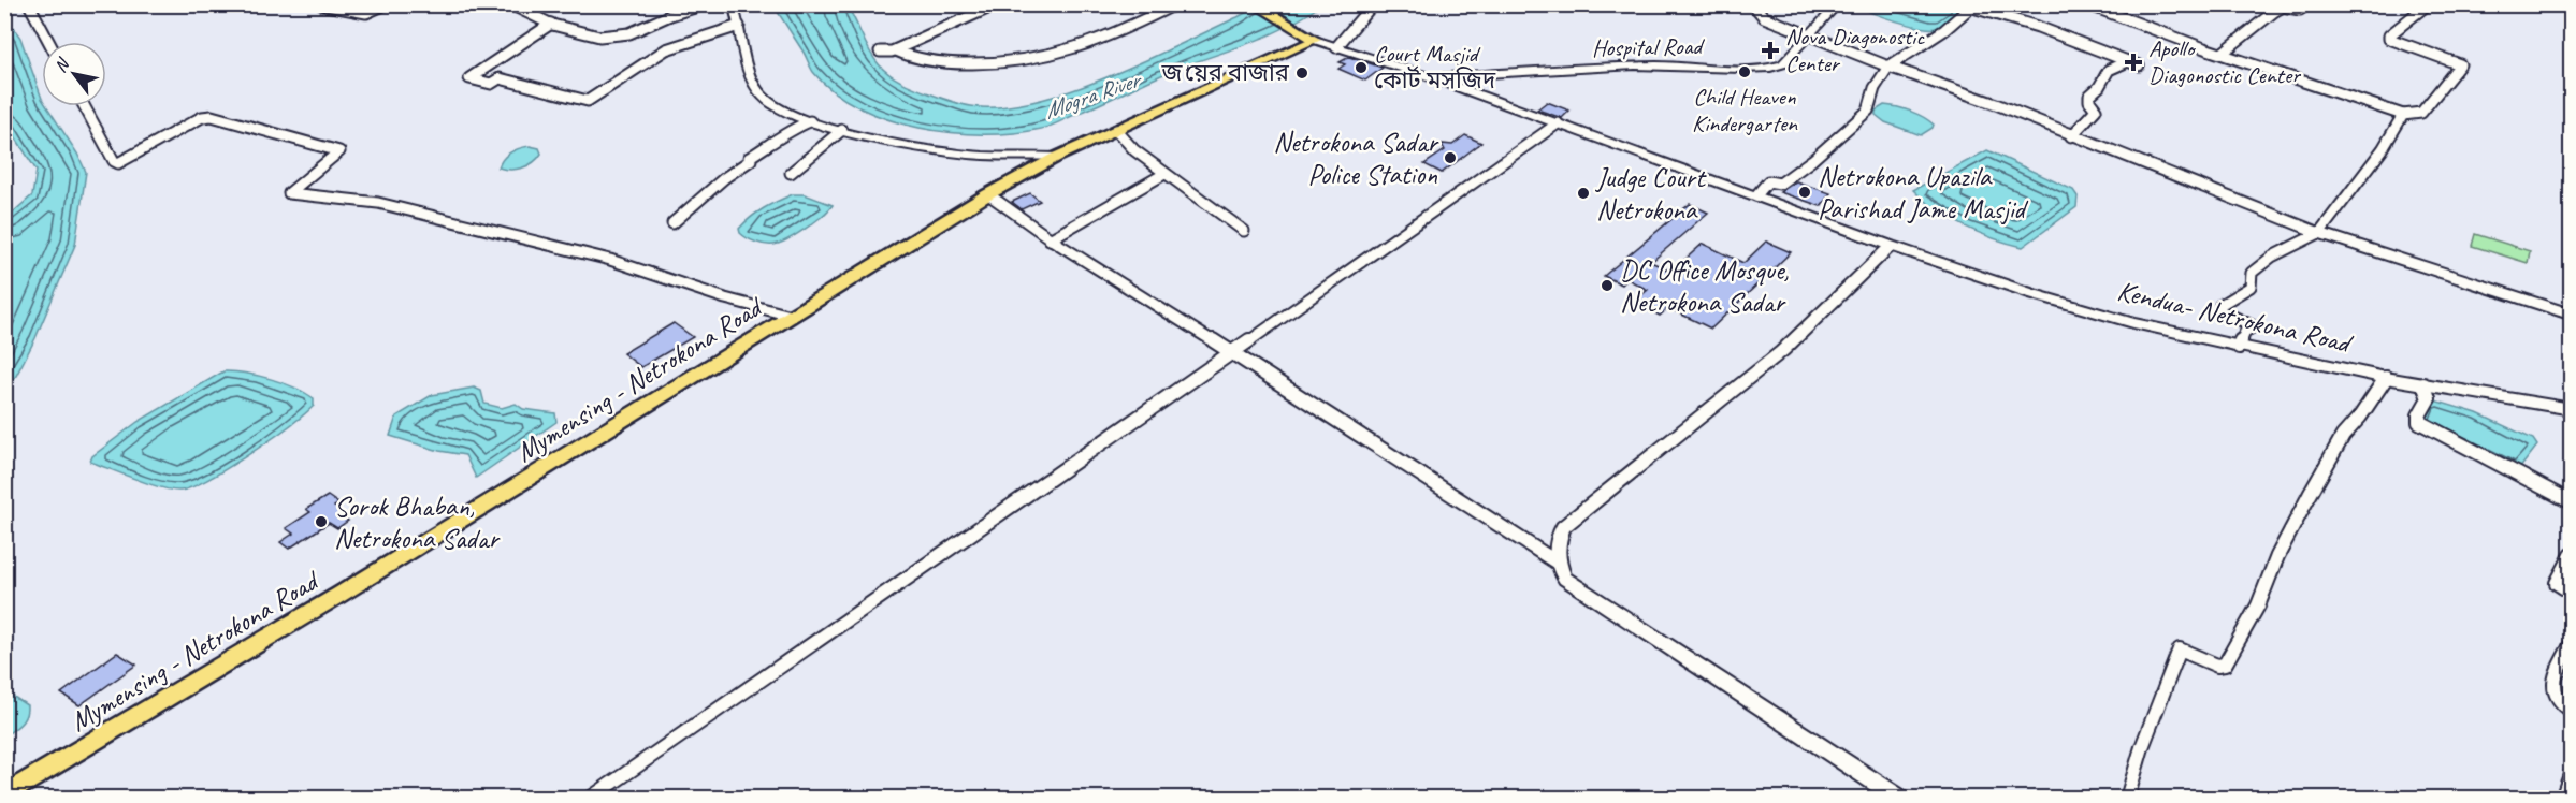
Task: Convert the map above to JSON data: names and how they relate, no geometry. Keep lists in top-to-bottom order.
{
  "streets": {
    "main road": ["Kendua- Netrokona Road", "Mymensing - Netrokona Road"],
    "street": ["Hospital Road"]
  },
  "crossings": [
    ["Hospital Road", "Kendua- Netrokona Road"],
    ["Kendua- Netrokona Road", "Mymensing - Netrokona Road"]
  ],
  "water": ["Mogra River"],
  "places": {
    "health": ["Nova Diagonostic Center", "Apollo Diagonostic Center"],
    "other": [
      "Court Masjid কোর্ট মসজিদ",
      "Child Heaven Kindergarten",
      "জ'‌য়‌ের বাজার",
      "Netrokona Sadar Police Station",
      "Netrokona Upazila Parishad Jame Masjid",
      "Judge Court Netrokona",
      "DC Office Mosque, Netrokona Sadar",
      "Sorok Bhaban, Netrokona Sadar"
    ]
  },
  "north": "top left"
}
